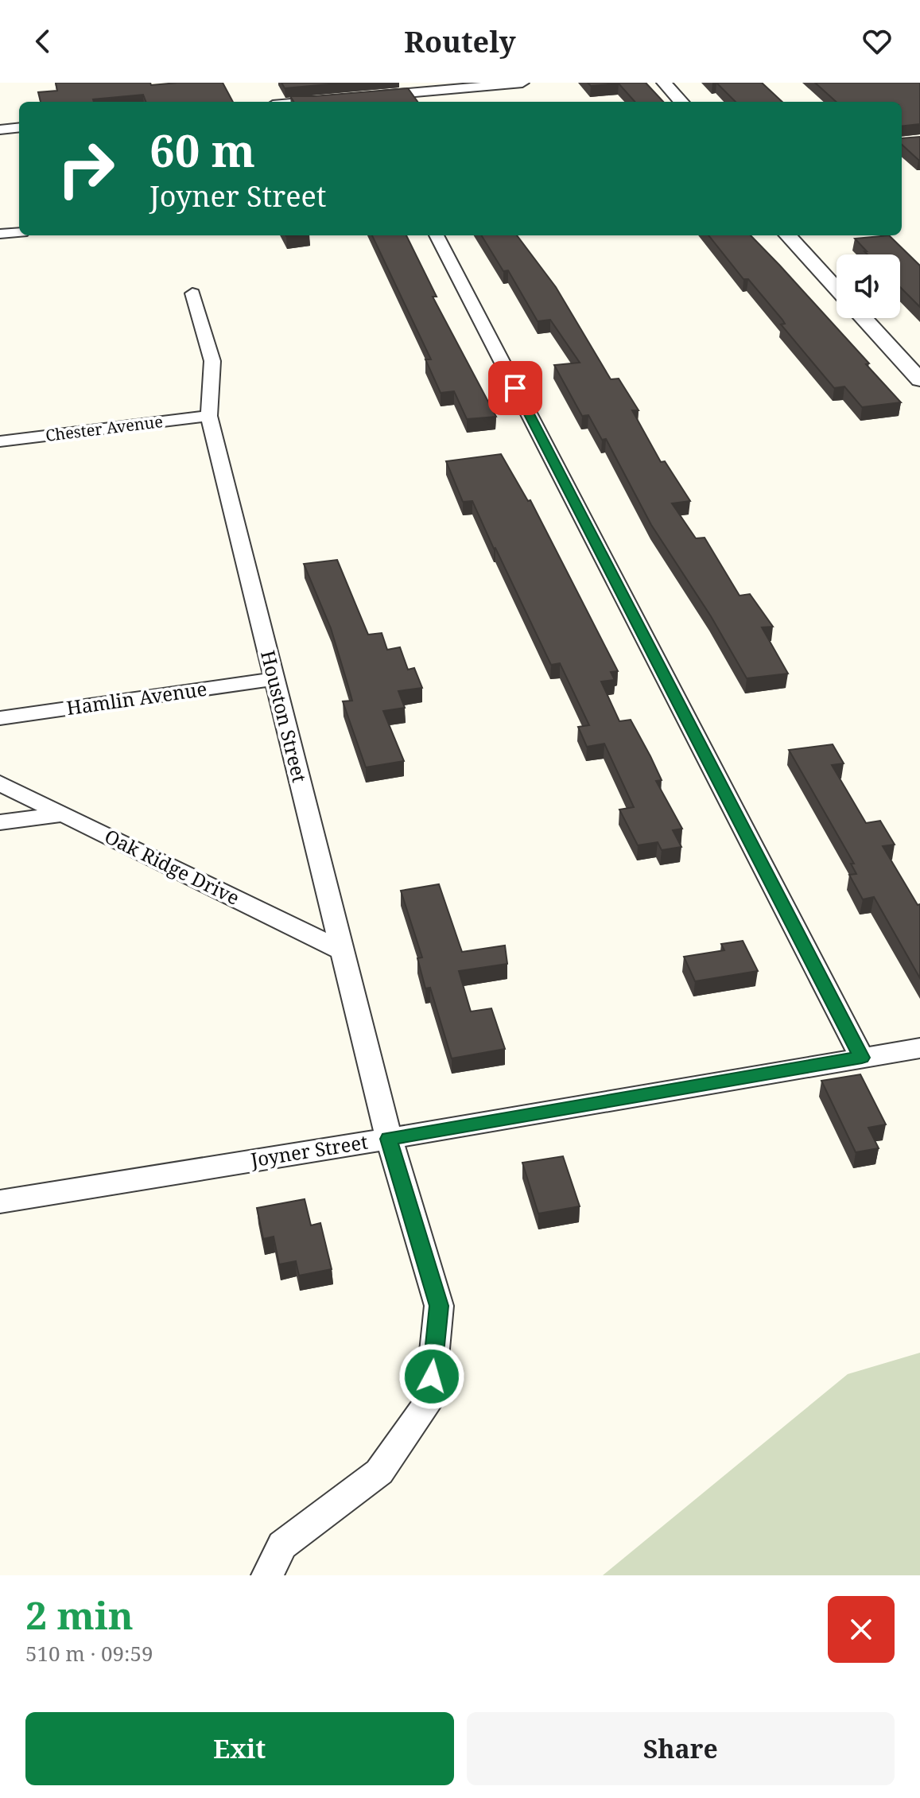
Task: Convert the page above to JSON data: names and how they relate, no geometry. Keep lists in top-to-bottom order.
{
  "streets": {
    "street": [
      "Chester Avenue",
      "Hamlin Avenue",
      "Houston Street",
      "Oak Ridge Drive",
      "Joyner Street"
    ]
  },
  "crossings": [
    ["Chester Avenue", "Houston Street"],
    ["Hamlin Avenue", "Houston Street"],
    ["Houston Street", "Oak Ridge Drive"],
    ["Houston Street", "Joyner Street"]
  ],
  "page": {
    "header": "Routely",
    "turn": ["60 m", "Joyner Street"],
    "heading": ["2 min", "510 m · 09:59"],
    "buttons": ["Exit", "Share"]
  }
}
